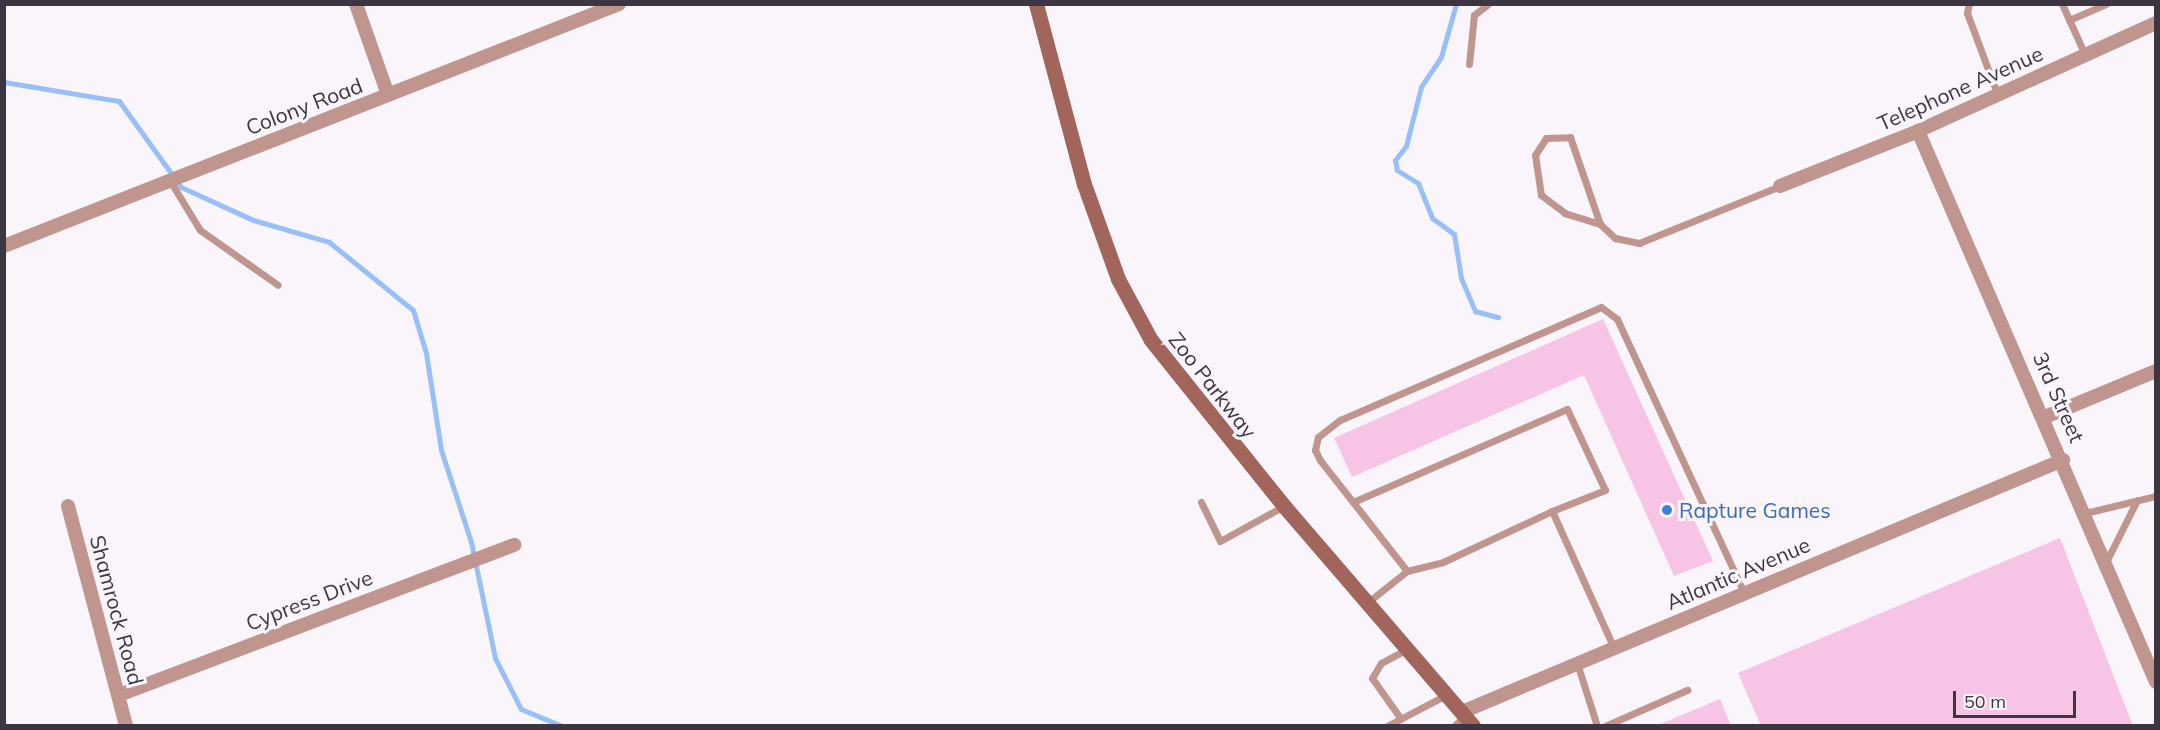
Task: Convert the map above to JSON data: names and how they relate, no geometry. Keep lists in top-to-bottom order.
{
  "streets": {
    "main road": ["Zoo Parkway"],
    "street": [
      "Telephone Avenue",
      "Colony Road",
      "3rd Street",
      "Atlantic Avenue",
      "Cypress Drive",
      "Shamrock Road"
    ]
  },
  "crossings": [
    ["Telephone Avenue", "3rd Street"],
    ["Zoo Parkway", "Atlantic Avenue"],
    ["3rd Street", "Atlantic Avenue"],
    ["Cypress Drive", "Shamrock Road"]
  ],
  "places": ["Rapture Games"],
  "scale_bar": "50 m"
}
